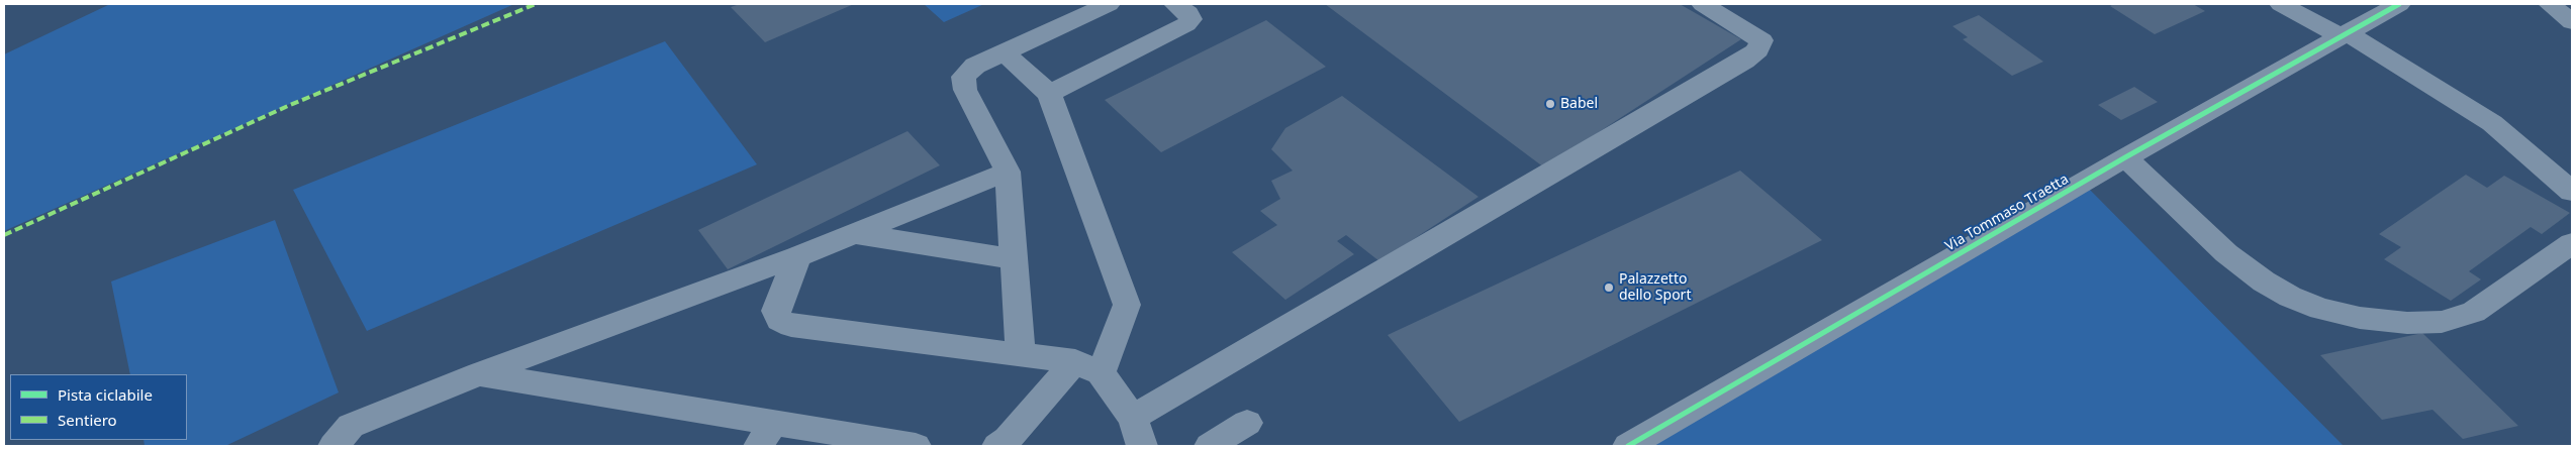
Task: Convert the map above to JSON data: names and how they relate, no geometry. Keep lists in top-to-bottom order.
{
  "streets": {
    "street": ["Via Tommaso Traetta"]
  },
  "places": ["Babel", "Palazzetto dello Sport"],
  "legend": ["Pista ciclabile", "Sentiero"]
}
